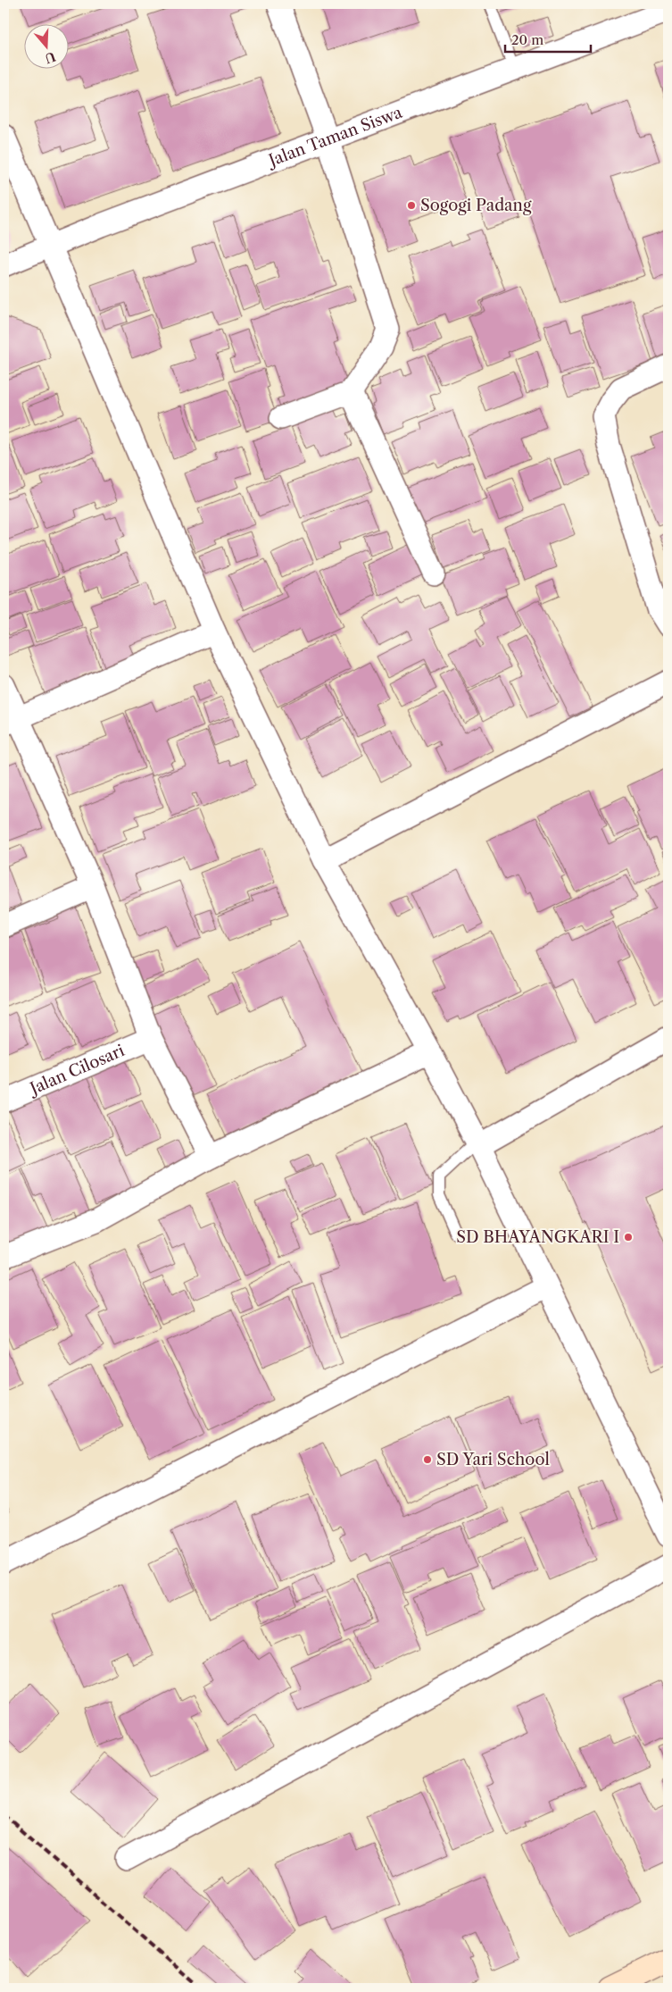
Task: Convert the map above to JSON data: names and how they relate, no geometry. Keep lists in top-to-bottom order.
{
  "streets": {
    "street": ["Jalan Taman Siswa", "Jalan Cilosari"]
  },
  "places": ["Sogogi Padang", "SD BHAYANGKARI I", "SD Yari School"],
  "scale_bar": "20 m",
  "north": "bottom"
}
